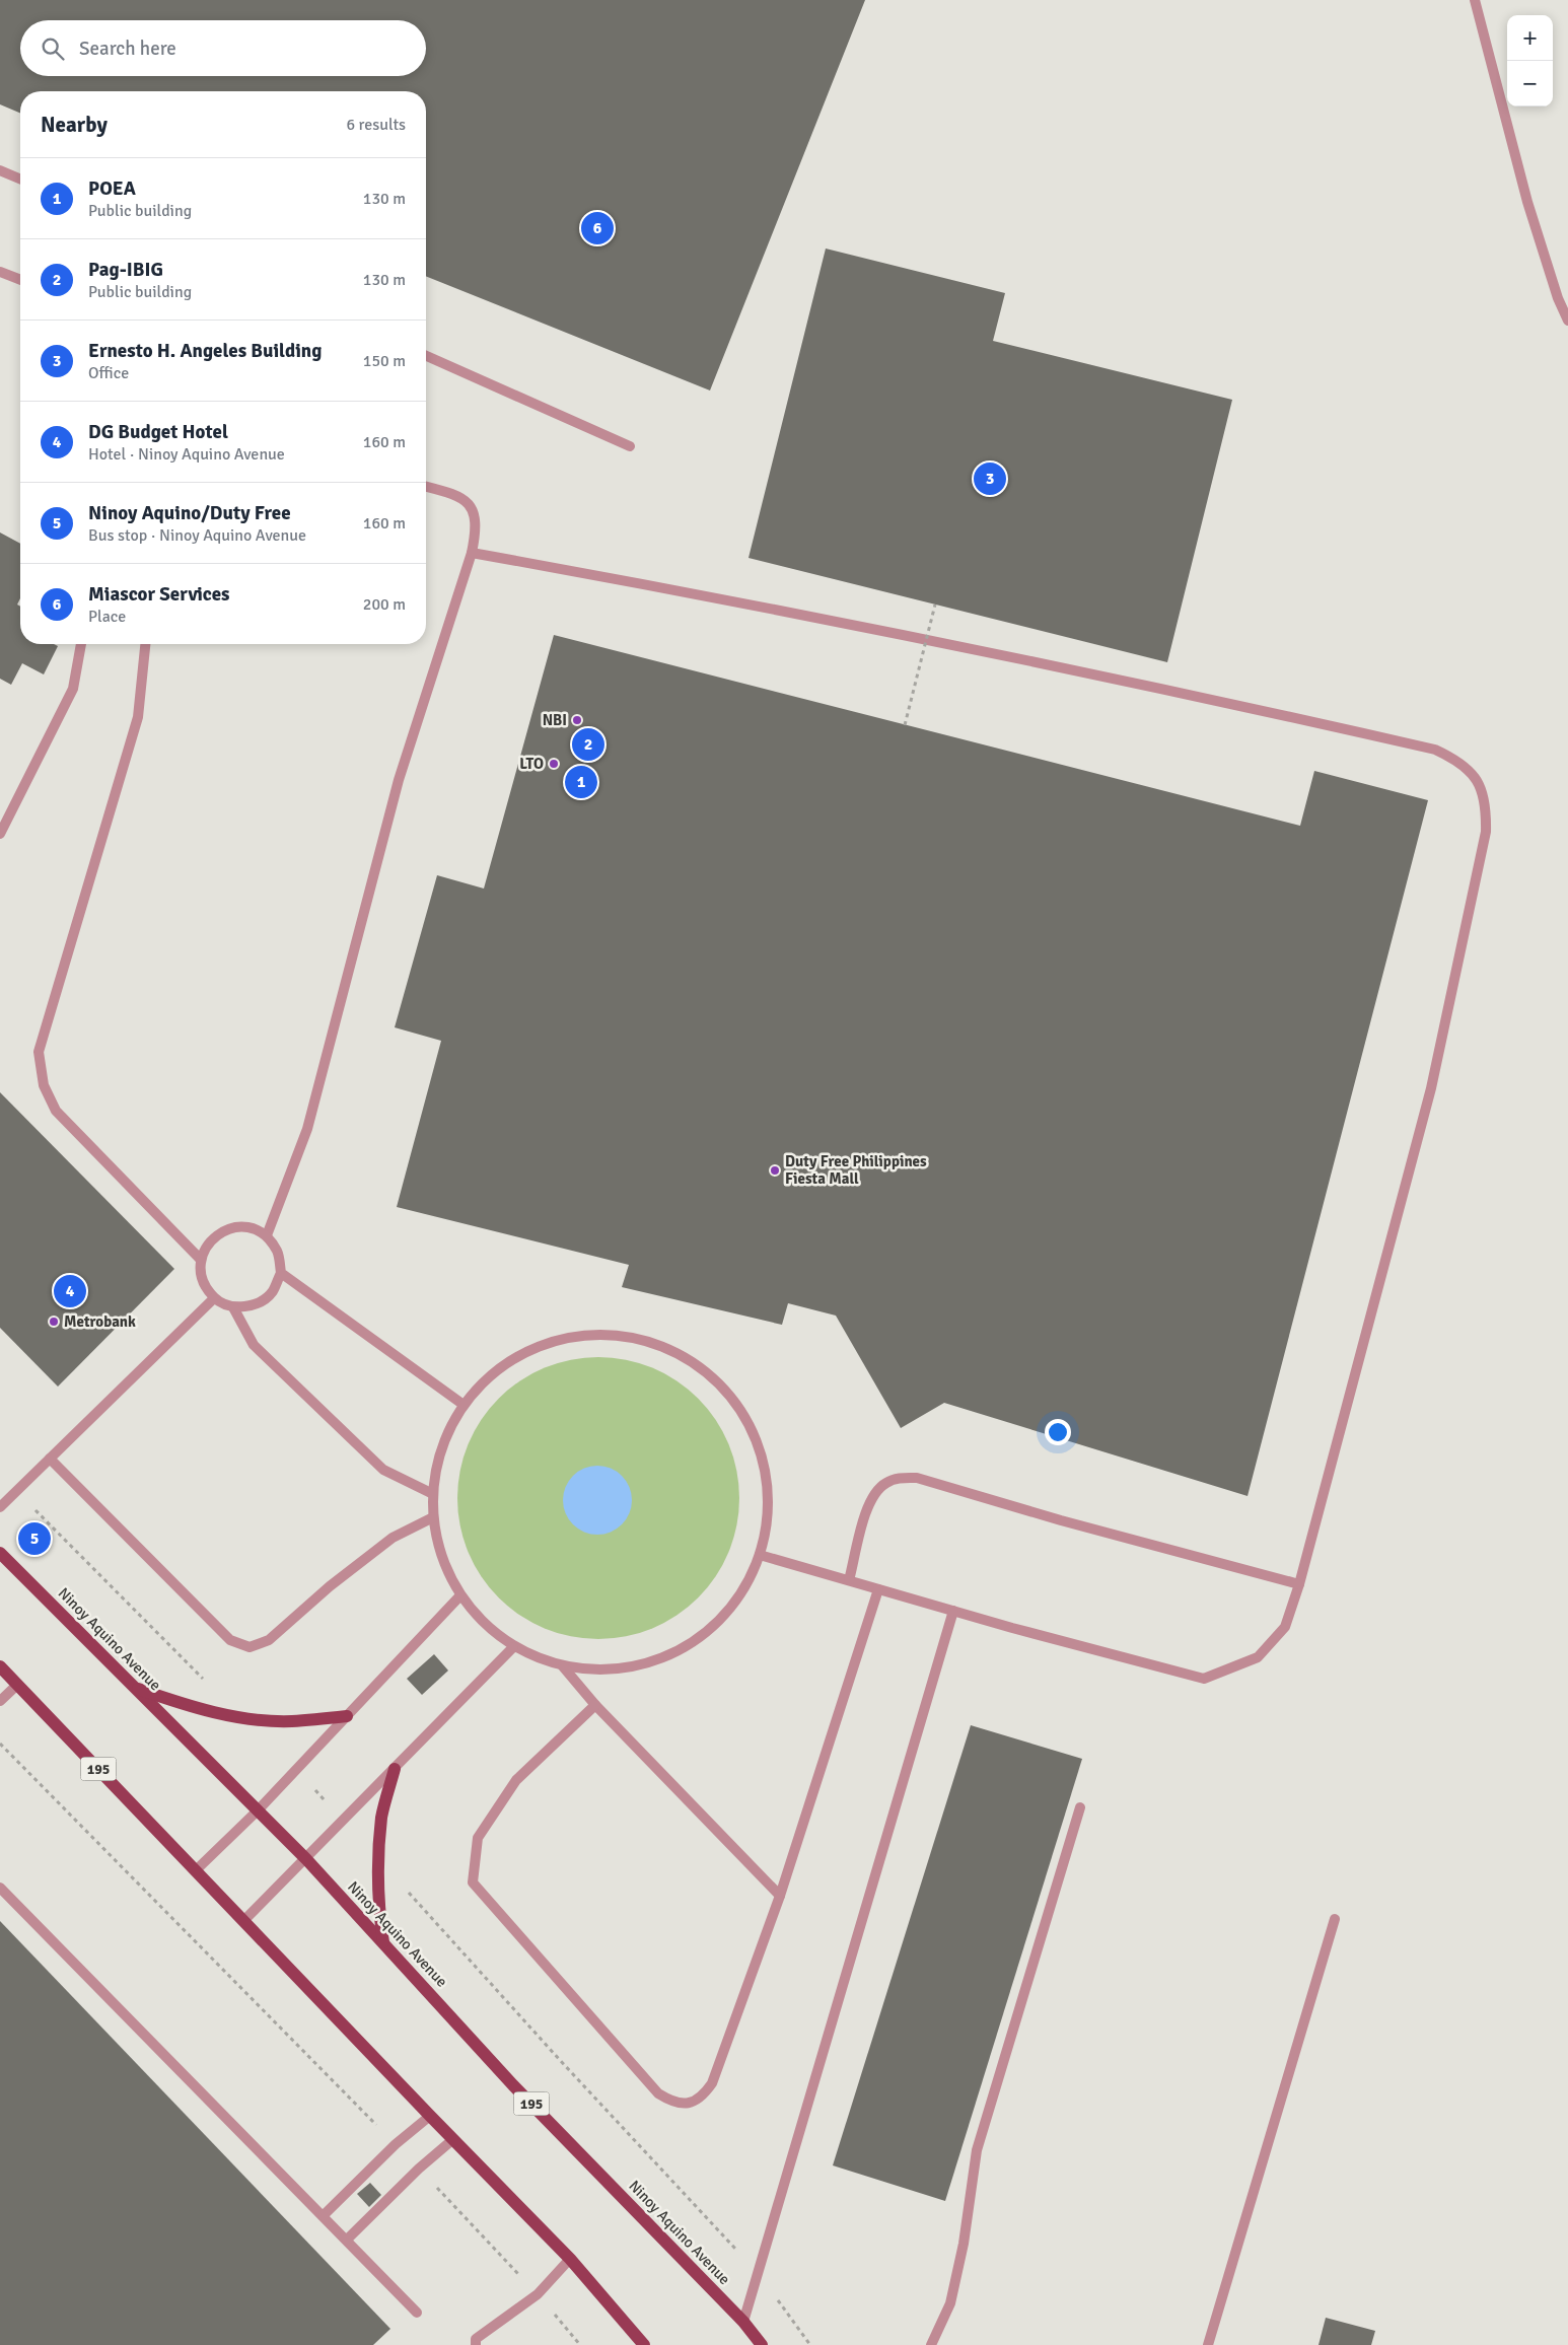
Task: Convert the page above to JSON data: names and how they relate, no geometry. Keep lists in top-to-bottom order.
{
  "streets": {
    "main road": ["Ninoy Aquino Avenue", "195"]
  },
  "places": [
    "NBI",
    "LTO",
    "Duty Free Philippines Fiesta Mall",
    "Metrobank"
  ],
  "page": {
    "map_buttons": ["+", "−"],
    "search": "Search here",
    "heading": ["Nearby", "6 results"],
    "list": [
      {
        "mark": "1",
        "name": "POEA",
        "note": "Public building",
        "value": "130 m"
      },
      {
        "mark": "2",
        "name": "Pag-IBIG",
        "note": "Public building",
        "value": "130 m"
      },
      {
        "mark": "3",
        "name": "Ernesto H. Angeles Building",
        "note": "Office",
        "value": "150 m"
      },
      {
        "mark": "4",
        "name": "DG Budget Hotel",
        "note": "Hotel · Ninoy Aquino Avenue",
        "value": "160 m"
      },
      {
        "mark": "5",
        "name": "Ninoy Aquino/Duty Free",
        "note": "Bus stop · Ninoy Aquino Avenue",
        "value": "160 m"
      },
      {
        "mark": "6",
        "name": "Miascor Services",
        "note": "Place",
        "value": "200 m"
      }
    ],
    "pins": [
      "6",
      "3",
      "2",
      "1",
      "4",
      "5"
    ]
  }
}
